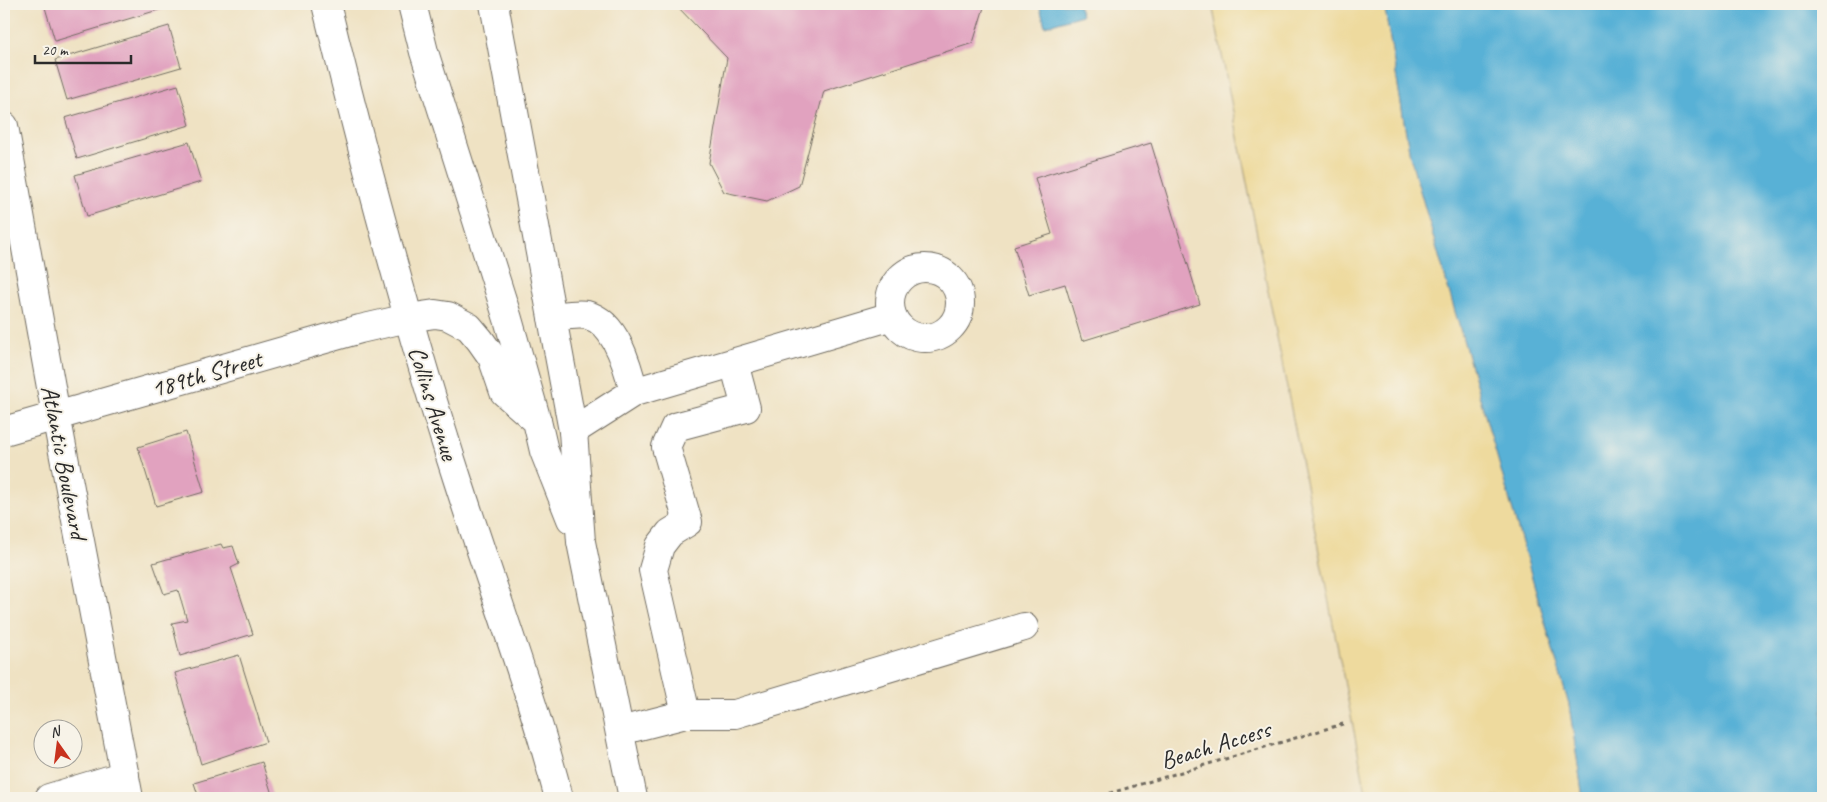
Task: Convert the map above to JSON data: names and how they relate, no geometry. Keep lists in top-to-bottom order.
{
  "streets": {
    "main road": ["189th Street", "Collins Avenue", "Atlantic Boulevard"],
    "path": ["Beach Access"]
  },
  "crossings": [
    ["189th Street", "Collins Avenue"],
    ["189th Street", "Atlantic Boulevard"]
  ],
  "scale_bar": "20 m",
  "north": "top"
}
